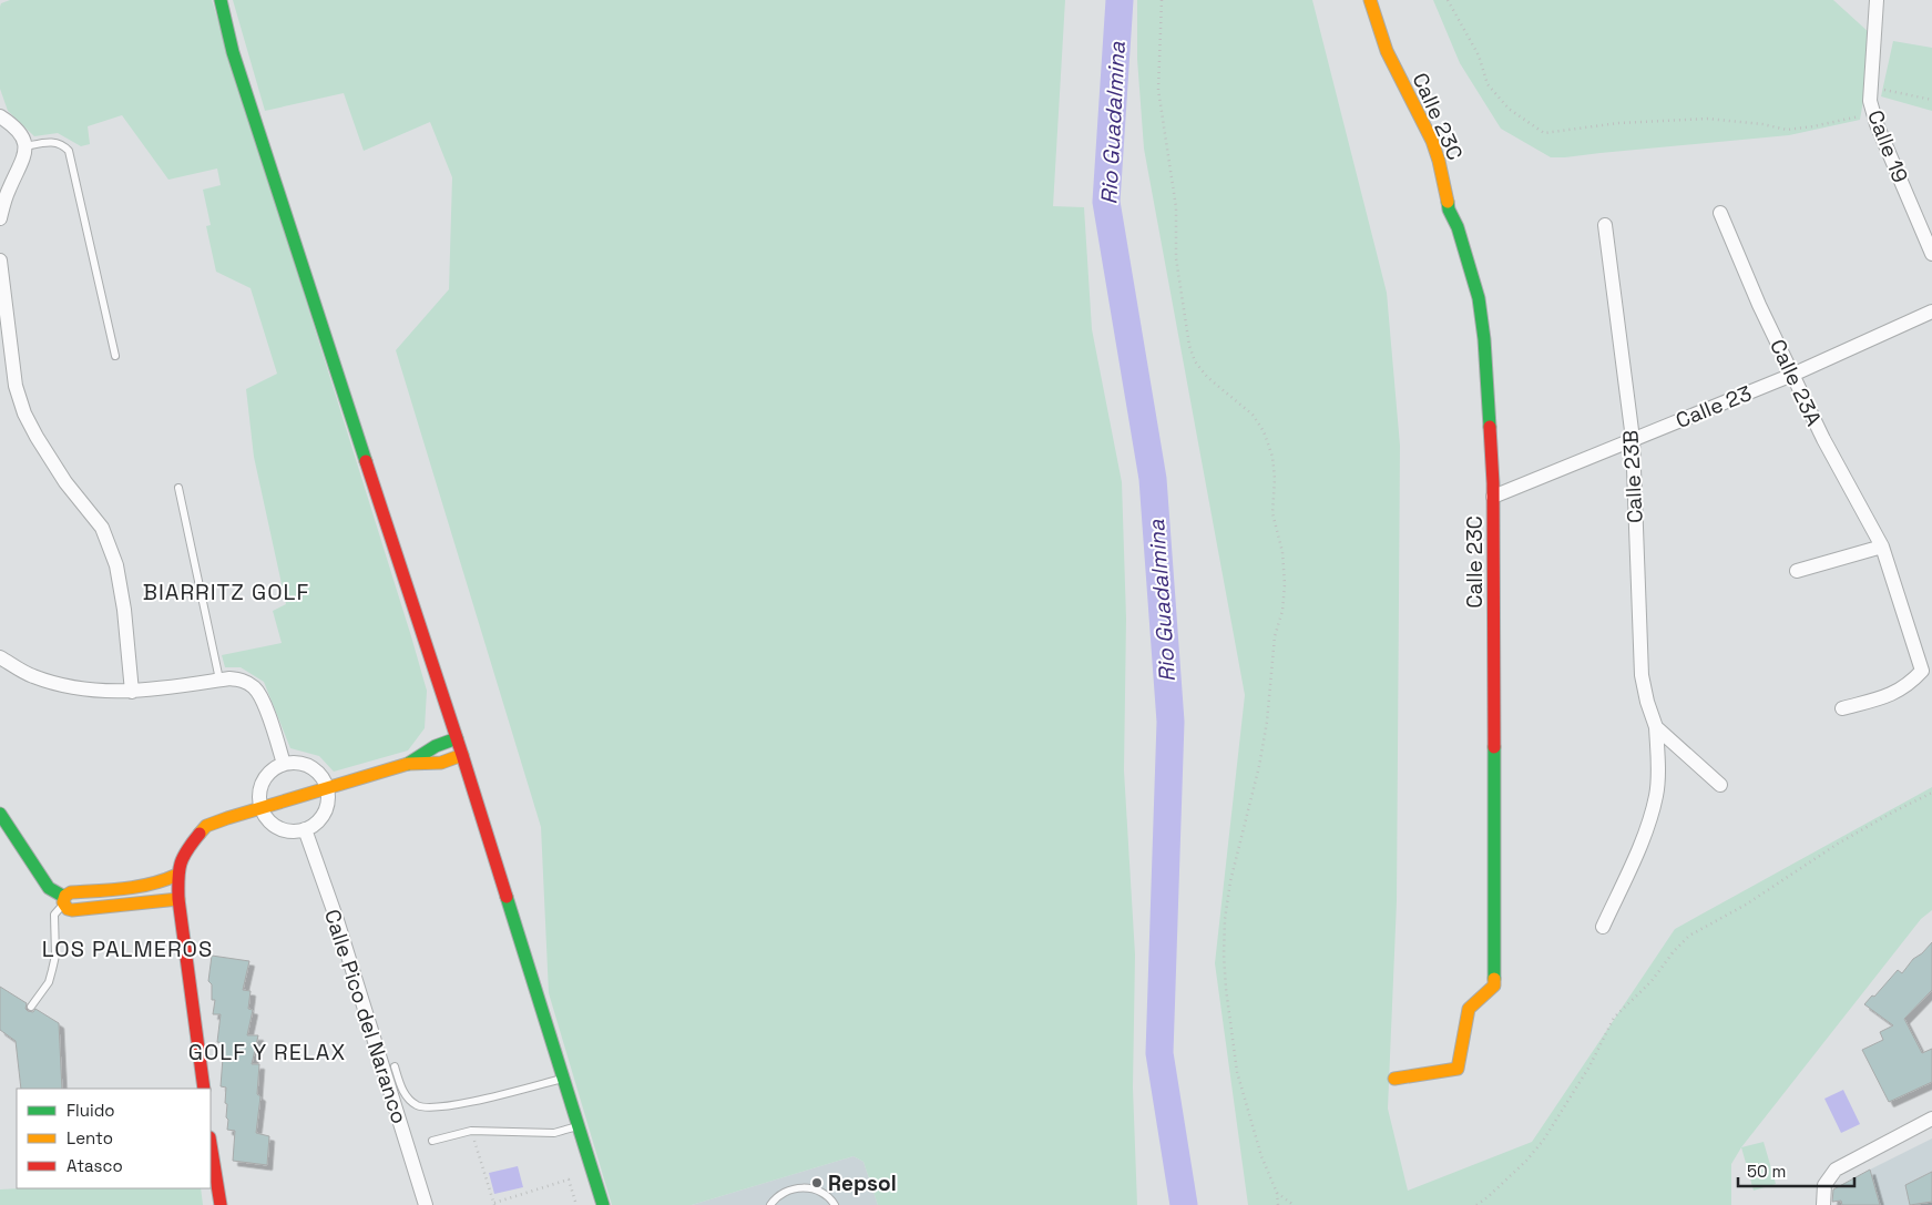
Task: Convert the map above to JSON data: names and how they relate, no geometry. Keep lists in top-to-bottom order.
{
  "streets": {
    "street": [
      "Calle 23C",
      "Calle 19",
      "Calle 23A",
      "Calle 23",
      "Calle 23B",
      "Calle Pico del Naranco"
    ]
  },
  "crossings": [
    ["Calle 23C", "Calle 23"],
    ["Calle 23A", "Calle 23"],
    ["Calle 23", "Calle 23B"]
  ],
  "districts": ["BIARRITZ GOLF", "LOS PALMEROS", "GOLF Y RELAX"],
  "water": ["Rio Guadalmina"],
  "places": ["Repsol"],
  "legend": ["Fluido", "Lento", "Atasco"],
  "scale_bar": "50 m"
}
